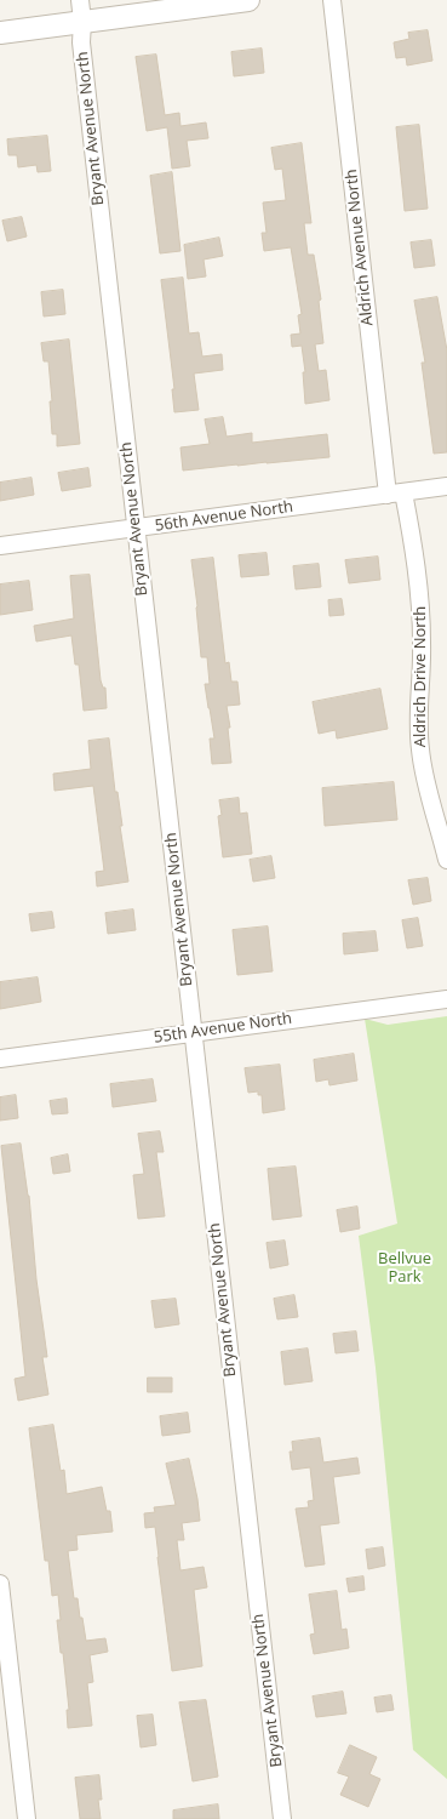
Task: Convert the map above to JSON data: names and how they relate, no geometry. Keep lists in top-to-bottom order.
{
  "streets": {
    "street": [
      "Bryant Avenue North",
      "Aldrich Avenue North",
      "56th Avenue North",
      "Aldrich Drive North",
      "55th Avenue North"
    ]
  },
  "crossings": [
    ["Bryant Avenue North", "56th Avenue North"],
    ["Bryant Avenue North", "55th Avenue North"],
    ["Aldrich Avenue North", "56th Avenue North"],
    ["Aldrich Avenue North", "Aldrich Drive North"],
    ["56th Avenue North", "Aldrich Drive North"]
  ],
  "parks": ["Bellvue Park"]
}
